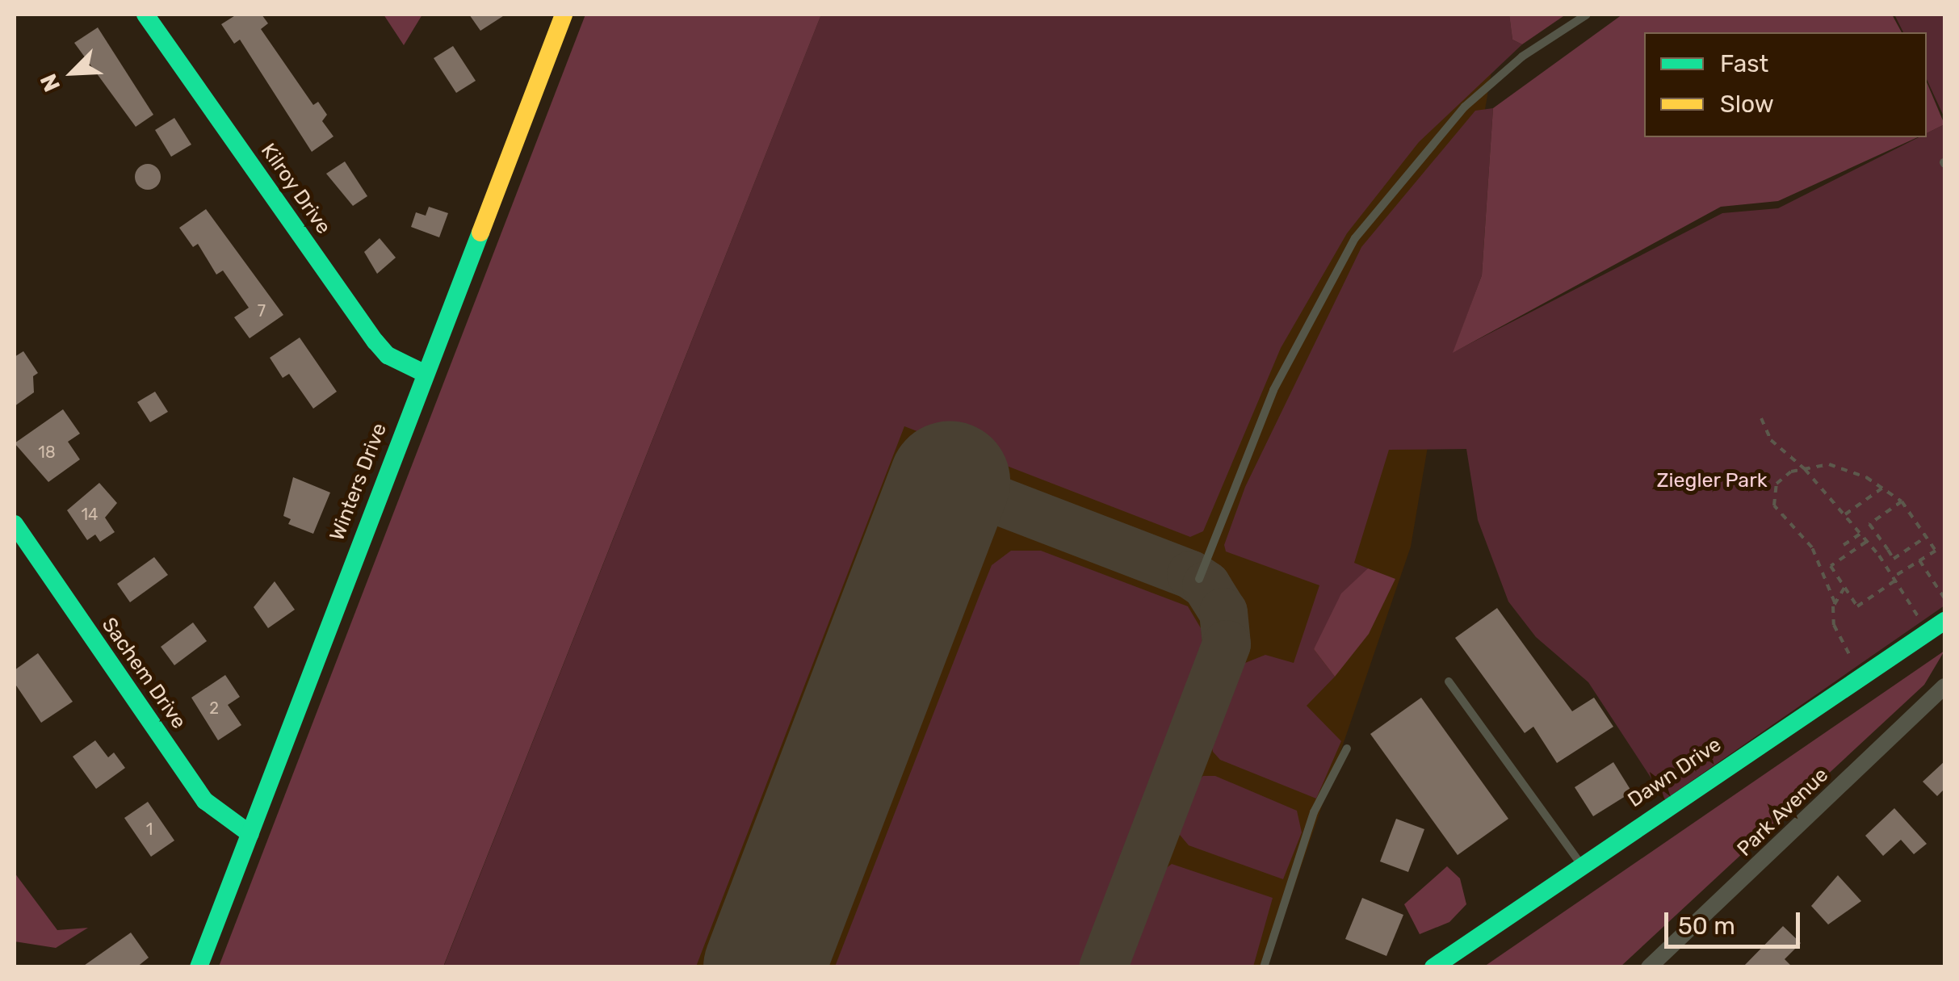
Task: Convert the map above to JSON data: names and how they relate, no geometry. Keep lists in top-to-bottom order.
{
  "streets": {
    "street": [
      "Kilroy Drive",
      "Winters Drive",
      "Sachem Drive",
      "Dawn Drive",
      "Park Avenue"
    ]
  },
  "crossings": [
    ["Kilroy Drive", "Winters Drive"],
    ["Winters Drive", "Sachem Drive"]
  ],
  "parks": ["Ziegler Park"],
  "house_numbers": [
    "7",
    "18",
    "14",
    "2",
    "1"
  ],
  "legend": ["Fast", "Slow"],
  "scale_bar": "50 m",
  "north": "bottom left"
}
